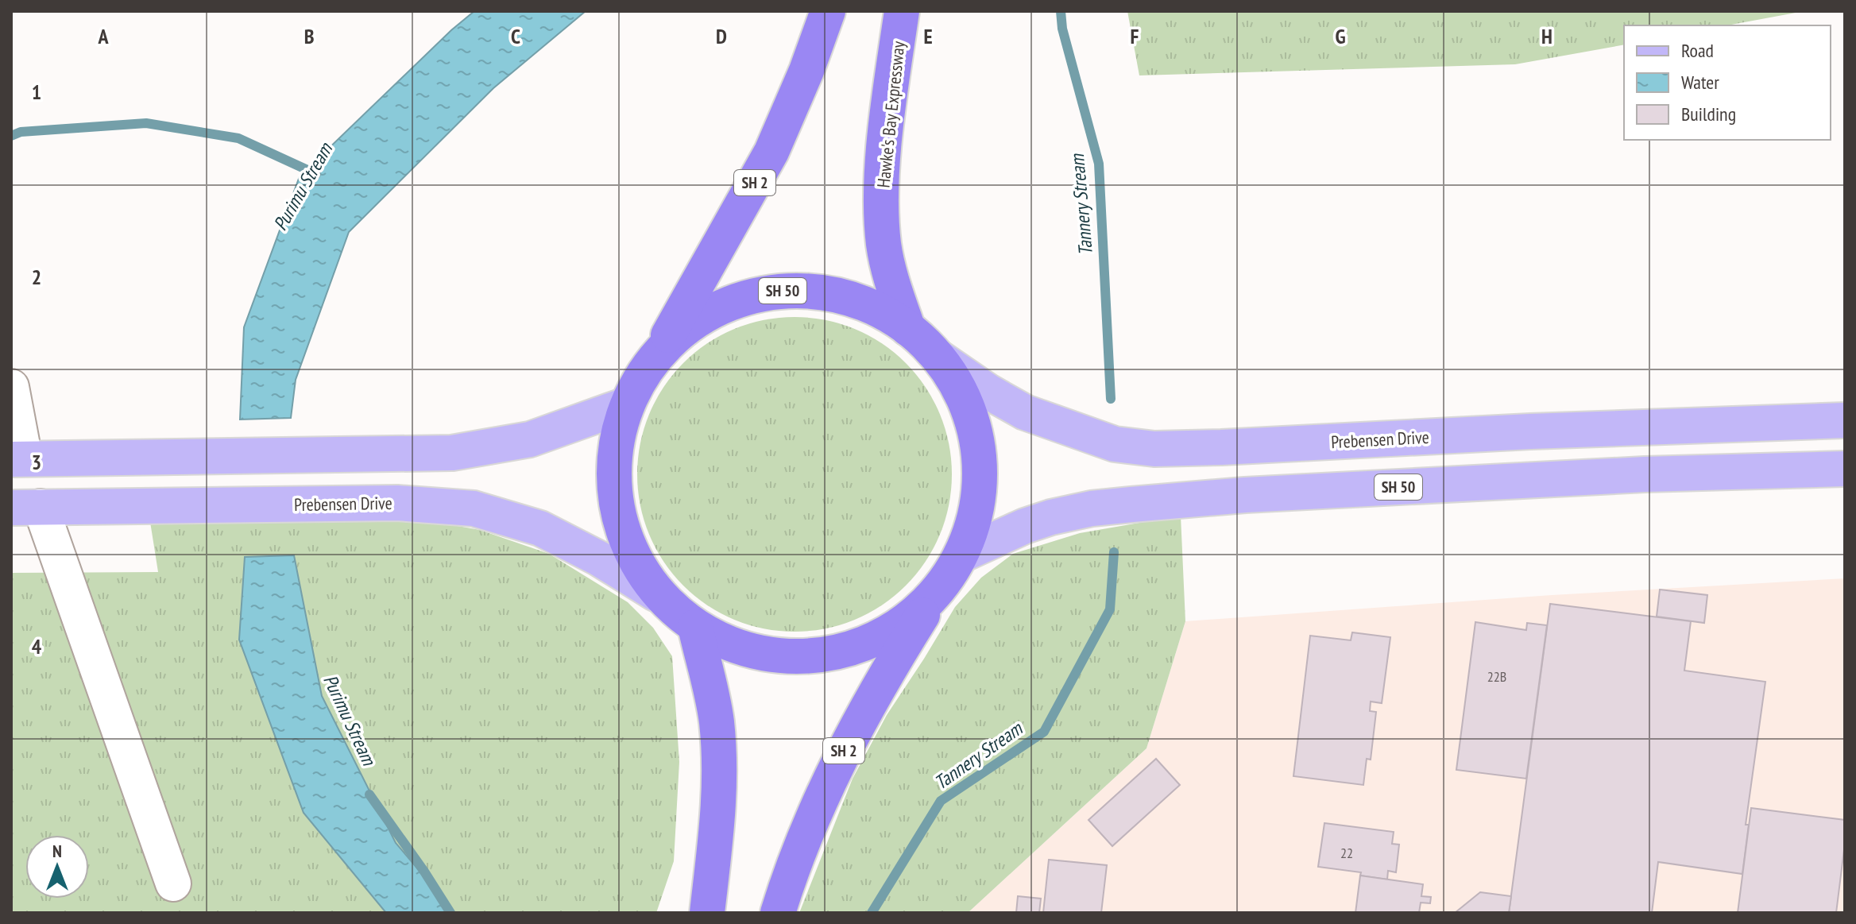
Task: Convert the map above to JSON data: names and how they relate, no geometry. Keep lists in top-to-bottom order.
{
  "streets": {
    "highway": ["Hawke's Bay Expressway", "SH 2", "SH 50"],
    "main road": ["Prebensen Drive"]
  },
  "crossings": [
    ["Hawke's Bay Expressway", "SH 2"],
    ["Hawke's Bay Expressway", "SH 50"],
    ["SH 2", "SH 50"],
    ["SH 2", "Prebensen Drive"]
  ],
  "water": ["Purimu Stream", "Tannery Stream"],
  "house_numbers": ["22B", "22"],
  "legend": ["Road", "Water", "Building"],
  "north": "top",
  "grid": {
    "columns": [
      "A",
      "B",
      "C",
      "D",
      "E",
      "F",
      "G",
      "H"
    ],
    "rows": [
      "1",
      "2",
      "3",
      "4"
    ]
  }
}
